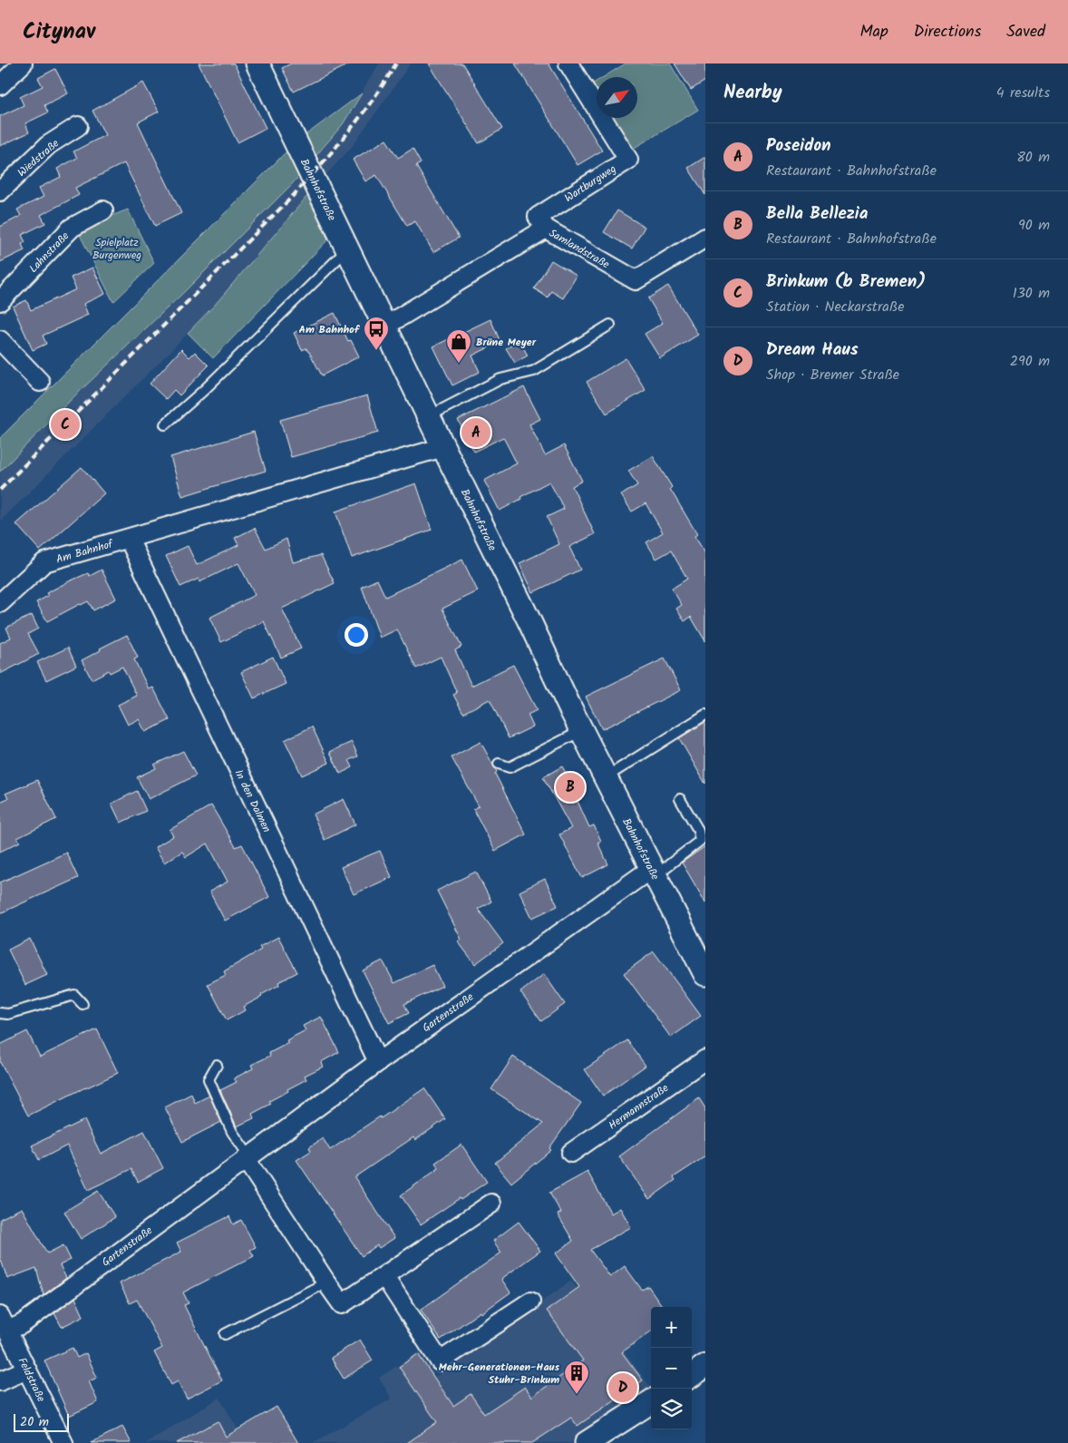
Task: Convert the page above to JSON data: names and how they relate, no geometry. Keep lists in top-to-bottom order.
{
  "streets": {
    "street": [
      "Wiedstraße",
      "Wartburgweg",
      "Bahnhofstraße",
      "Samlandstraße",
      "Lahnstraße",
      "Am Bahnhof",
      "In den Dalmen",
      "Gartenstraße",
      "Hermannstraße",
      "Feldstraße"
    ]
  },
  "crossings": [
    ["Wartburgweg", "Samlandstraße"],
    ["Bahnhofstraße", "Samlandstraße"],
    ["Bahnhofstraße", "Am Bahnhof"],
    ["Bahnhofstraße", "Gartenstraße"],
    ["Am Bahnhof", "In den Dalmen"],
    ["In den Dalmen", "Gartenstraße"],
    ["Gartenstraße", "Feldstraße"]
  ],
  "parks": ["Spielplatz Burgenweg"],
  "places": {
    "bus stop": ["Am Bahnhof"],
    "shop": ["Brüne Meyer"],
    "building": ["Mehr-Generationen-Haus Stuhr-Brinkum"]
  },
  "scale_bar": "20 m",
  "north": "top right",
  "page": {
    "header": "Citynav",
    "nav": ["Map", "Directions", "Saved"],
    "heading": ["Nearby", "4 results"],
    "list": [
      {
        "mark": "A",
        "name": "Poseidon",
        "note": "Restaurant · Bahnhofstraße",
        "value": "80 m"
      },
      {
        "mark": "B",
        "name": "Bella Bellezia",
        "note": "Restaurant · Bahnhofstraße",
        "value": "90 m"
      },
      {
        "mark": "C",
        "name": "Brinkum (b Bremen)",
        "note": "Station · Neckarstraße",
        "value": "130 m"
      },
      {
        "mark": "D",
        "name": "Dream Haus",
        "note": "Shop · Bremer Straße",
        "value": "290 m"
      }
    ],
    "pins": [
      "C",
      "A",
      "B",
      "D"
    ],
    "map_buttons": ["+", "−"],
    "scale": "20 m"
  }
}
